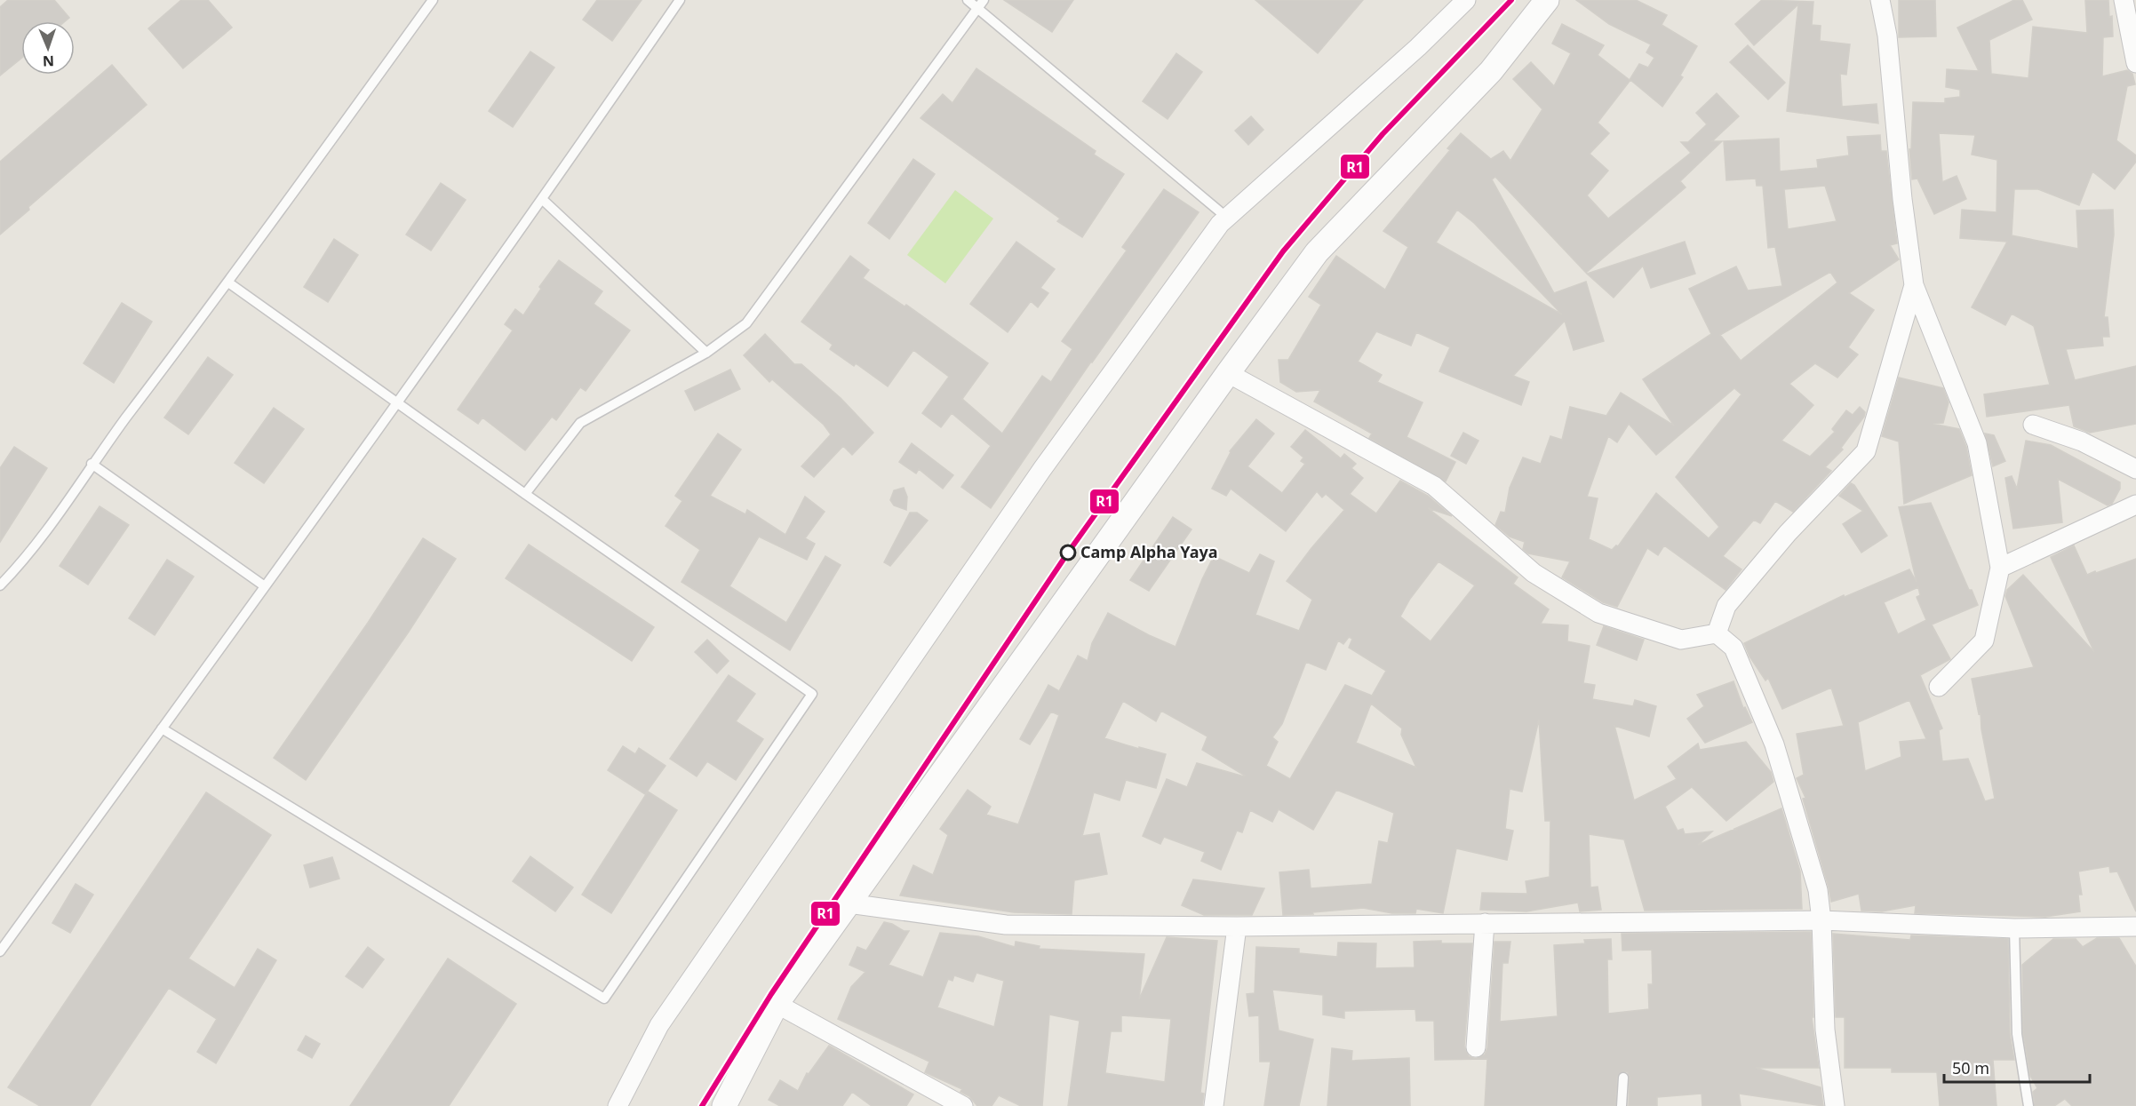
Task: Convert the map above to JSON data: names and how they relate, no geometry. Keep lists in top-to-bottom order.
{
  "places": ["Camp Alpha Yaya"],
  "lines": ["transit line R1"],
  "scale_bar": "50 m",
  "north": "bottom"
}
